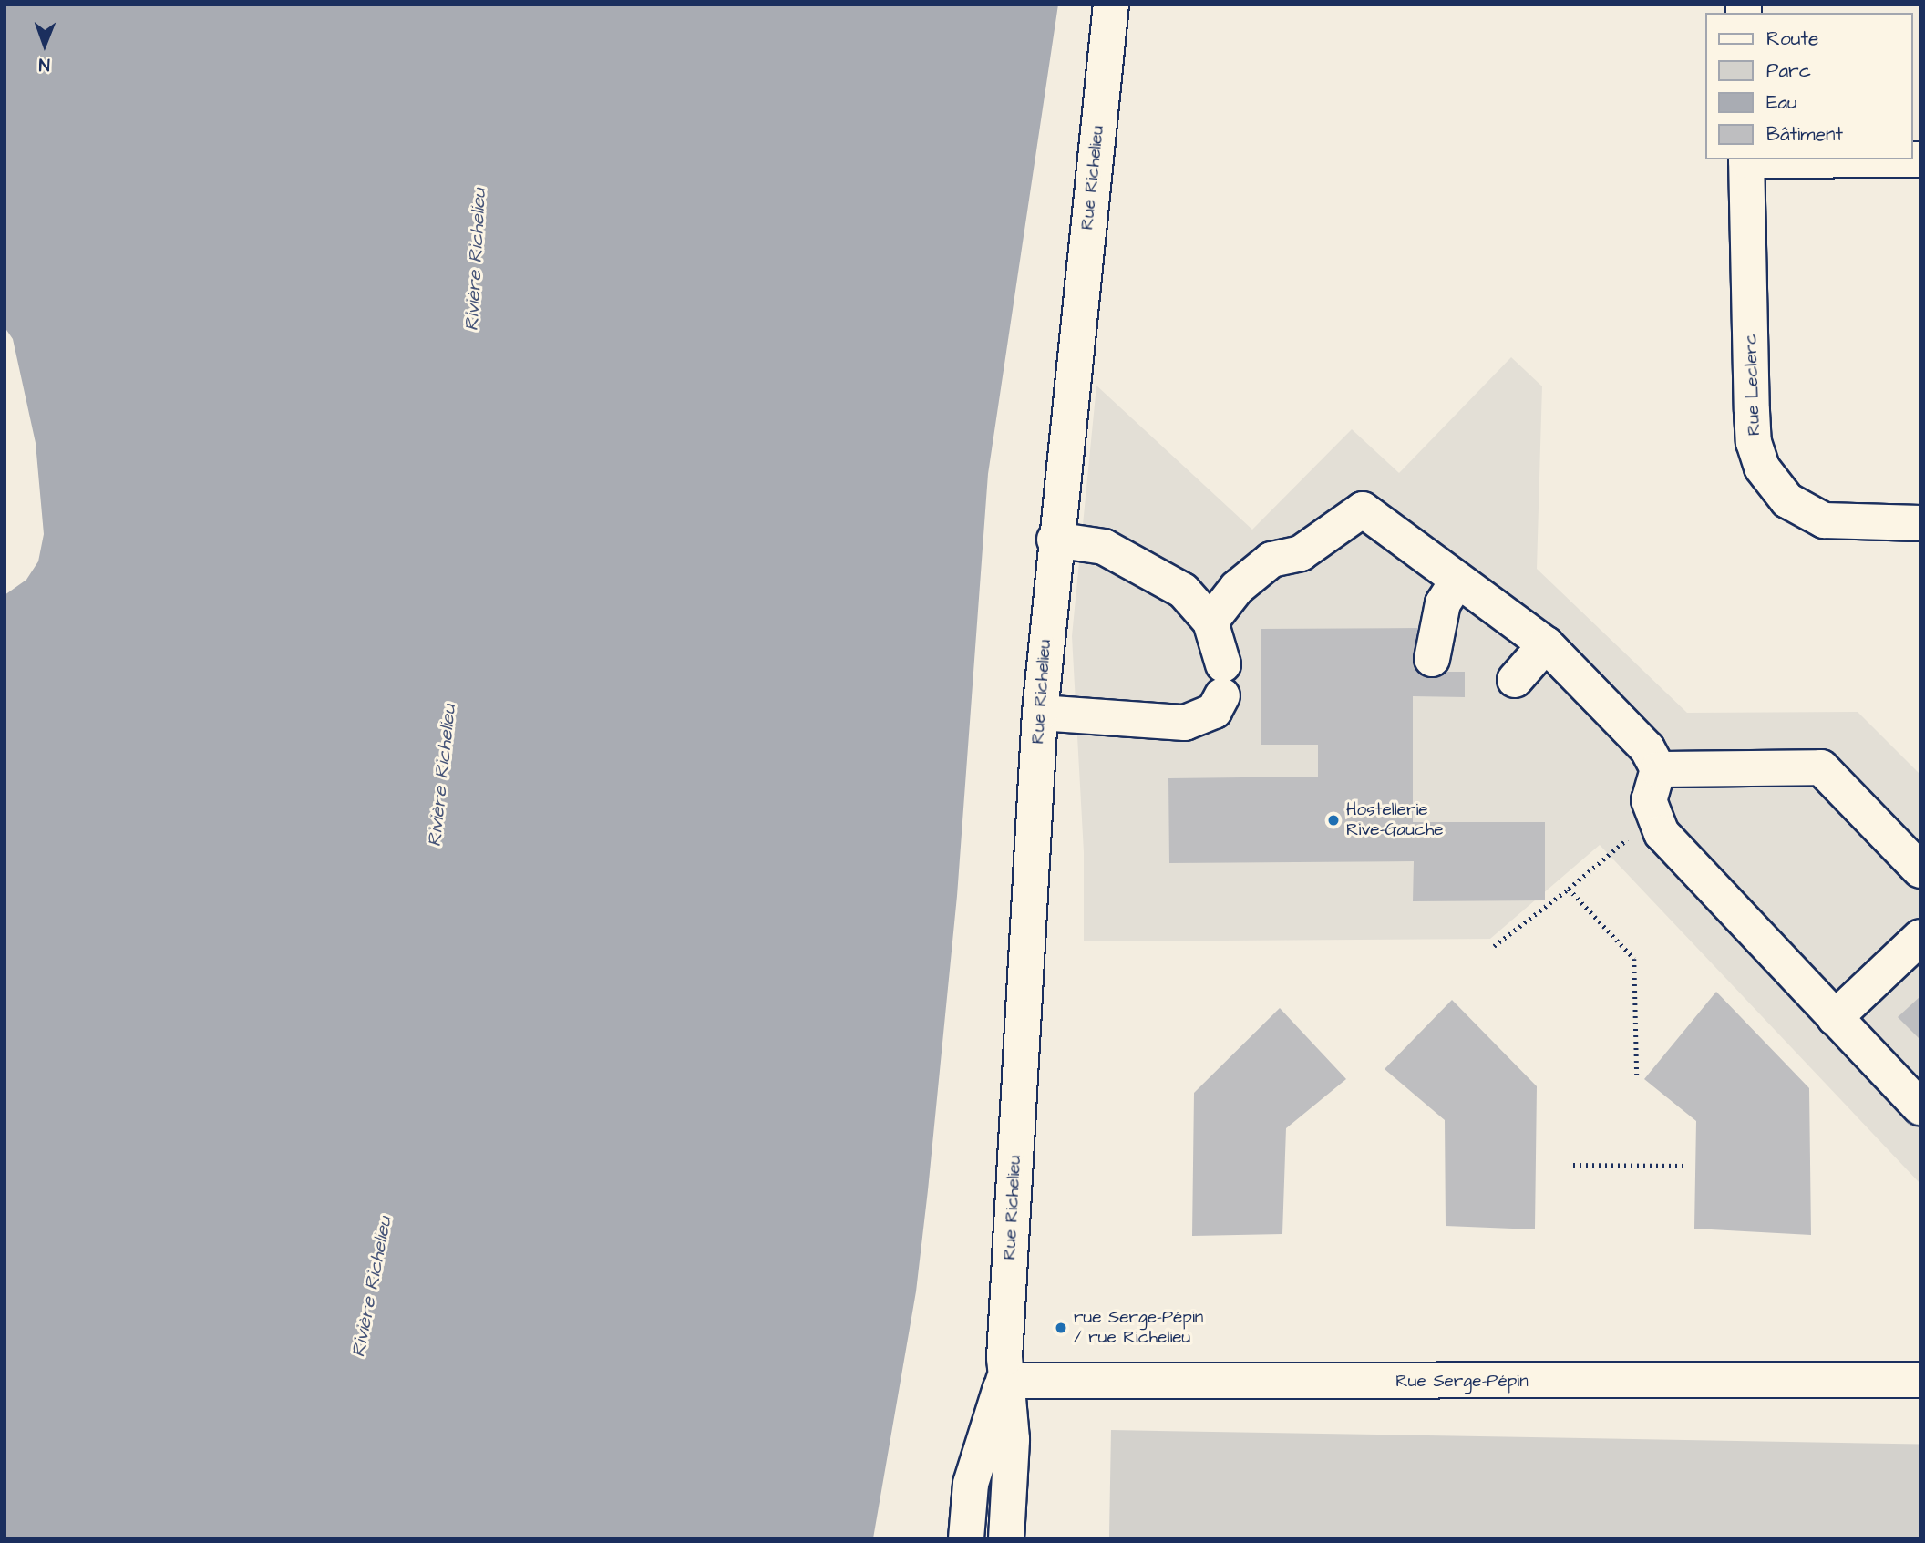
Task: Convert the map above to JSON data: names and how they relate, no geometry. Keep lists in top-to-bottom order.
{
  "streets": {
    "main road": ["Rue Richelieu", "Rue Leclerc", "Rue Serge-Pépin"]
  },
  "crossings": [
    ["Rue Richelieu", "Rue Serge-Pépin"]
  ],
  "water": ["Rivière Richelieu"],
  "places": ["Hostellerie Rive-Gauche", "rue Serge-Pépin / rue Richelieu"],
  "legend": [
    "Route",
    "Parc",
    "Eau",
    "Bâtiment"
  ],
  "north": "bottom"
}
